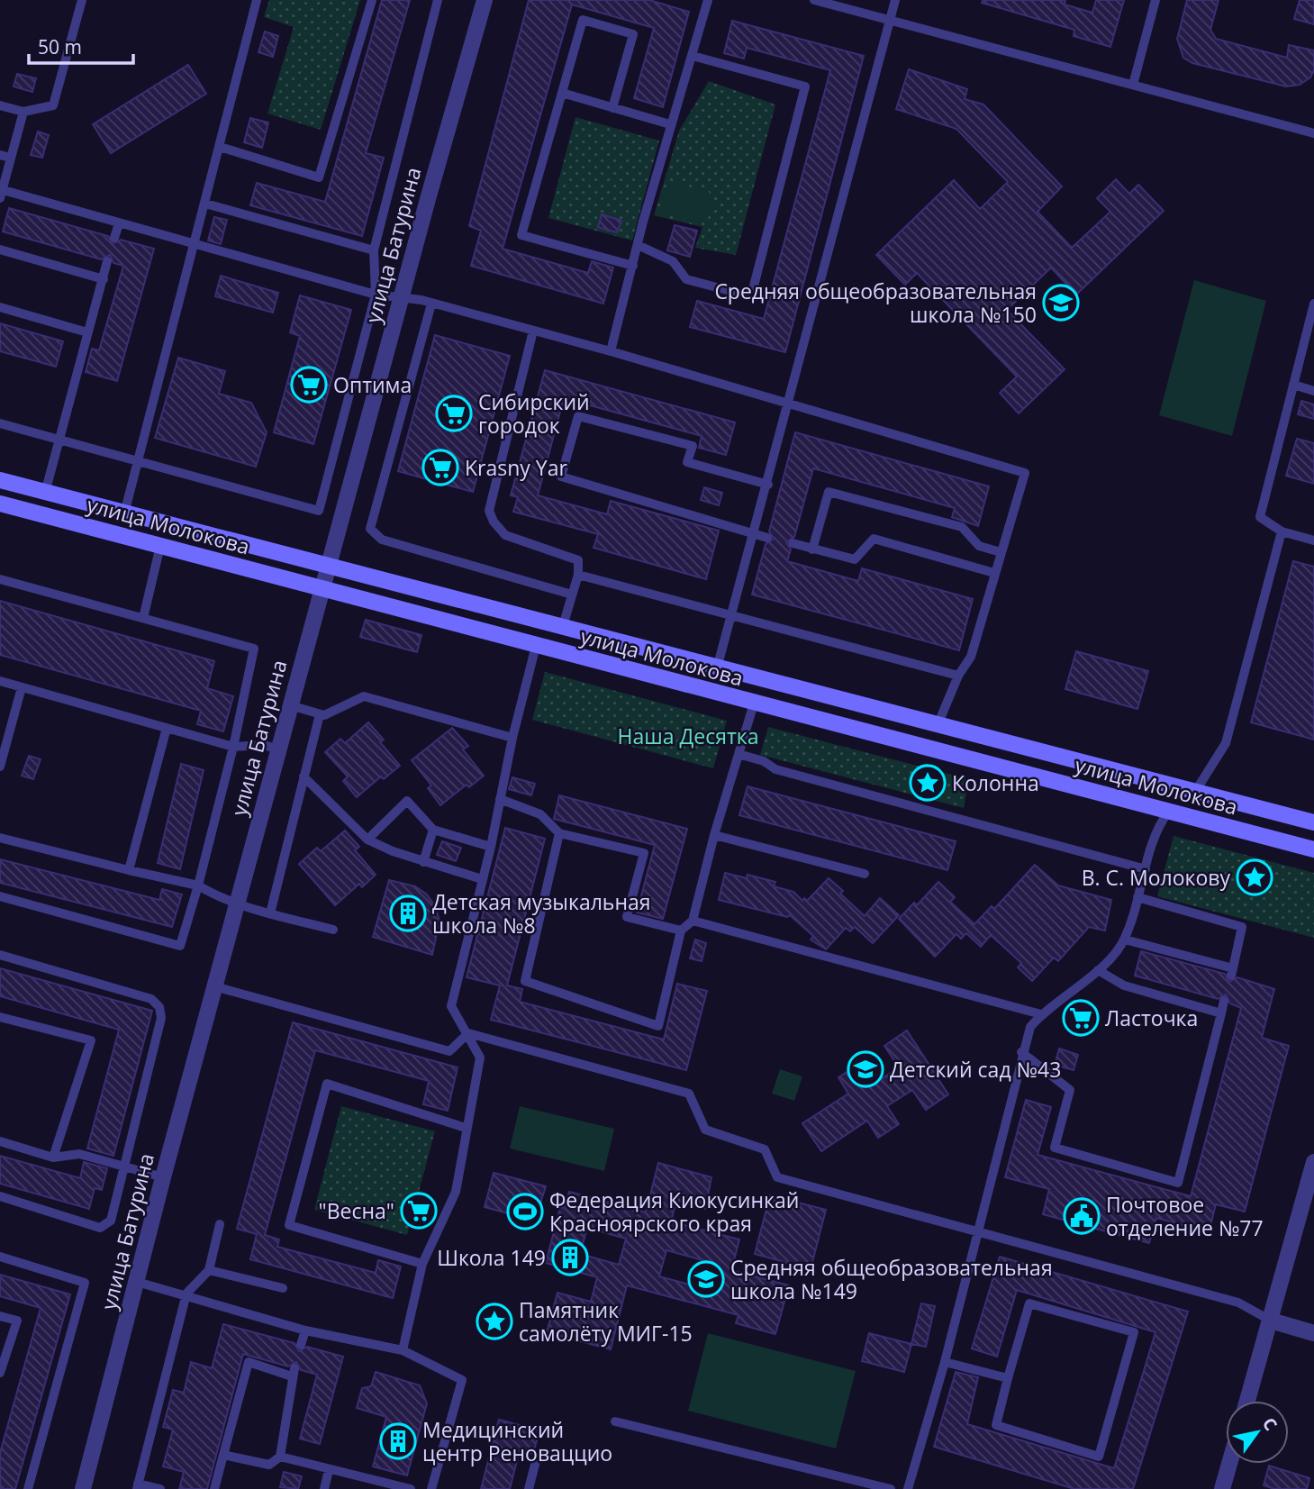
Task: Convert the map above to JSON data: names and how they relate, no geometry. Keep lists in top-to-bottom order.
{
  "streets": {
    "main road": ["улица Молокова"],
    "street": ["улица Батурина"]
  },
  "crossings": [
    ["улица Батурина", "улица Молокова"]
  ],
  "parks": ["Наша Десятка"],
  "places": {
    "school or university": ["Средняя общеобразовательная школа №150", "Детский сад №43", "Средняя общеобразовательная школа №149"],
    "supermarket": [
      "Оптима",
      "Сибирский городок",
      "Krasny Yar",
      "Ласточка",
      "\"Весна\""
    ],
    "place": ["Колонна", "В. С. Молокову", "Памятник самолёту МИГ-15"],
    "building": ["Детская музыкальная школа №8", "Школа 149", "Медицинский центр Реноваццио"],
    "sports": ["Федерация Киокусинкай Красноярского края"],
    "public building": ["Почтовое отделение №77"]
  },
  "scale_bar": "50 m",
  "north": "top right"
}
